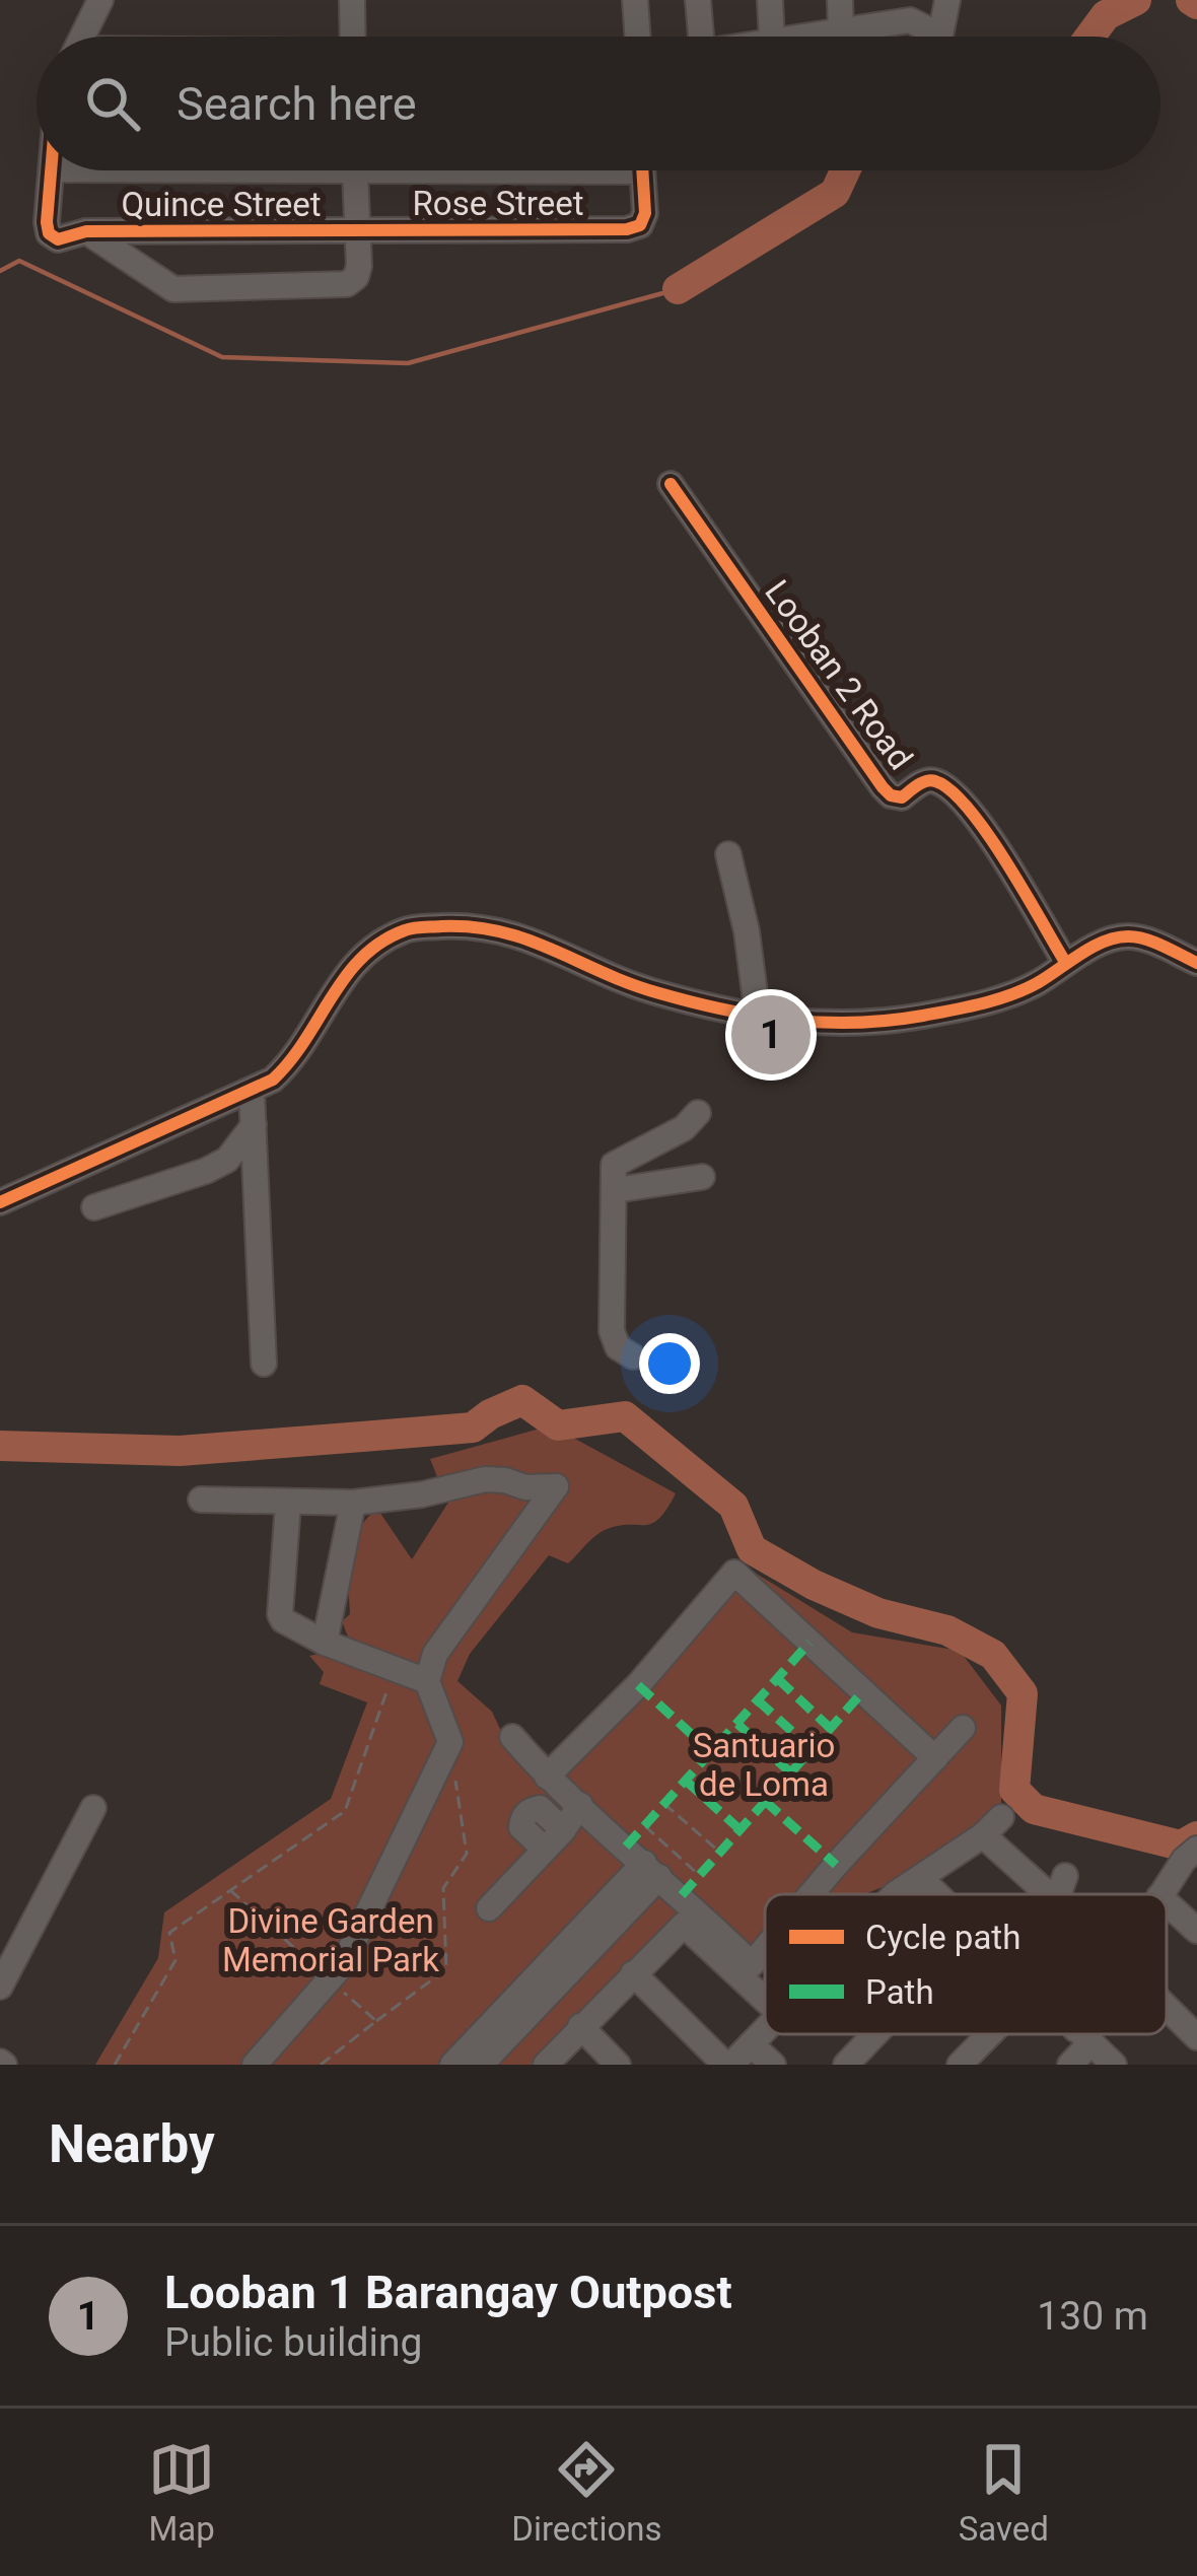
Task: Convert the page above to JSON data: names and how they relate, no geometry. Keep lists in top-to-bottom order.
{
  "streets": {
    "street": ["Rose Street", "Quince Street", "Looban 2 Road"]
  },
  "crossings": [
    ["Rose Street", "Quince Street"]
  ],
  "parks": ["Santuario de Loma", "Divine Garden Memorial Park"],
  "legend": ["Cycle path", "Path"],
  "page": {
    "search": "Search here",
    "pins": "1",
    "heading": "Nearby",
    "list": [
      {
        "mark": "1",
        "name": "Looban 1 Barangay Outpost",
        "note": "Public building",
        "value": "130 m"
      }
    ],
    "nav": ["Map", "Directions", "Saved"]
  }
}
